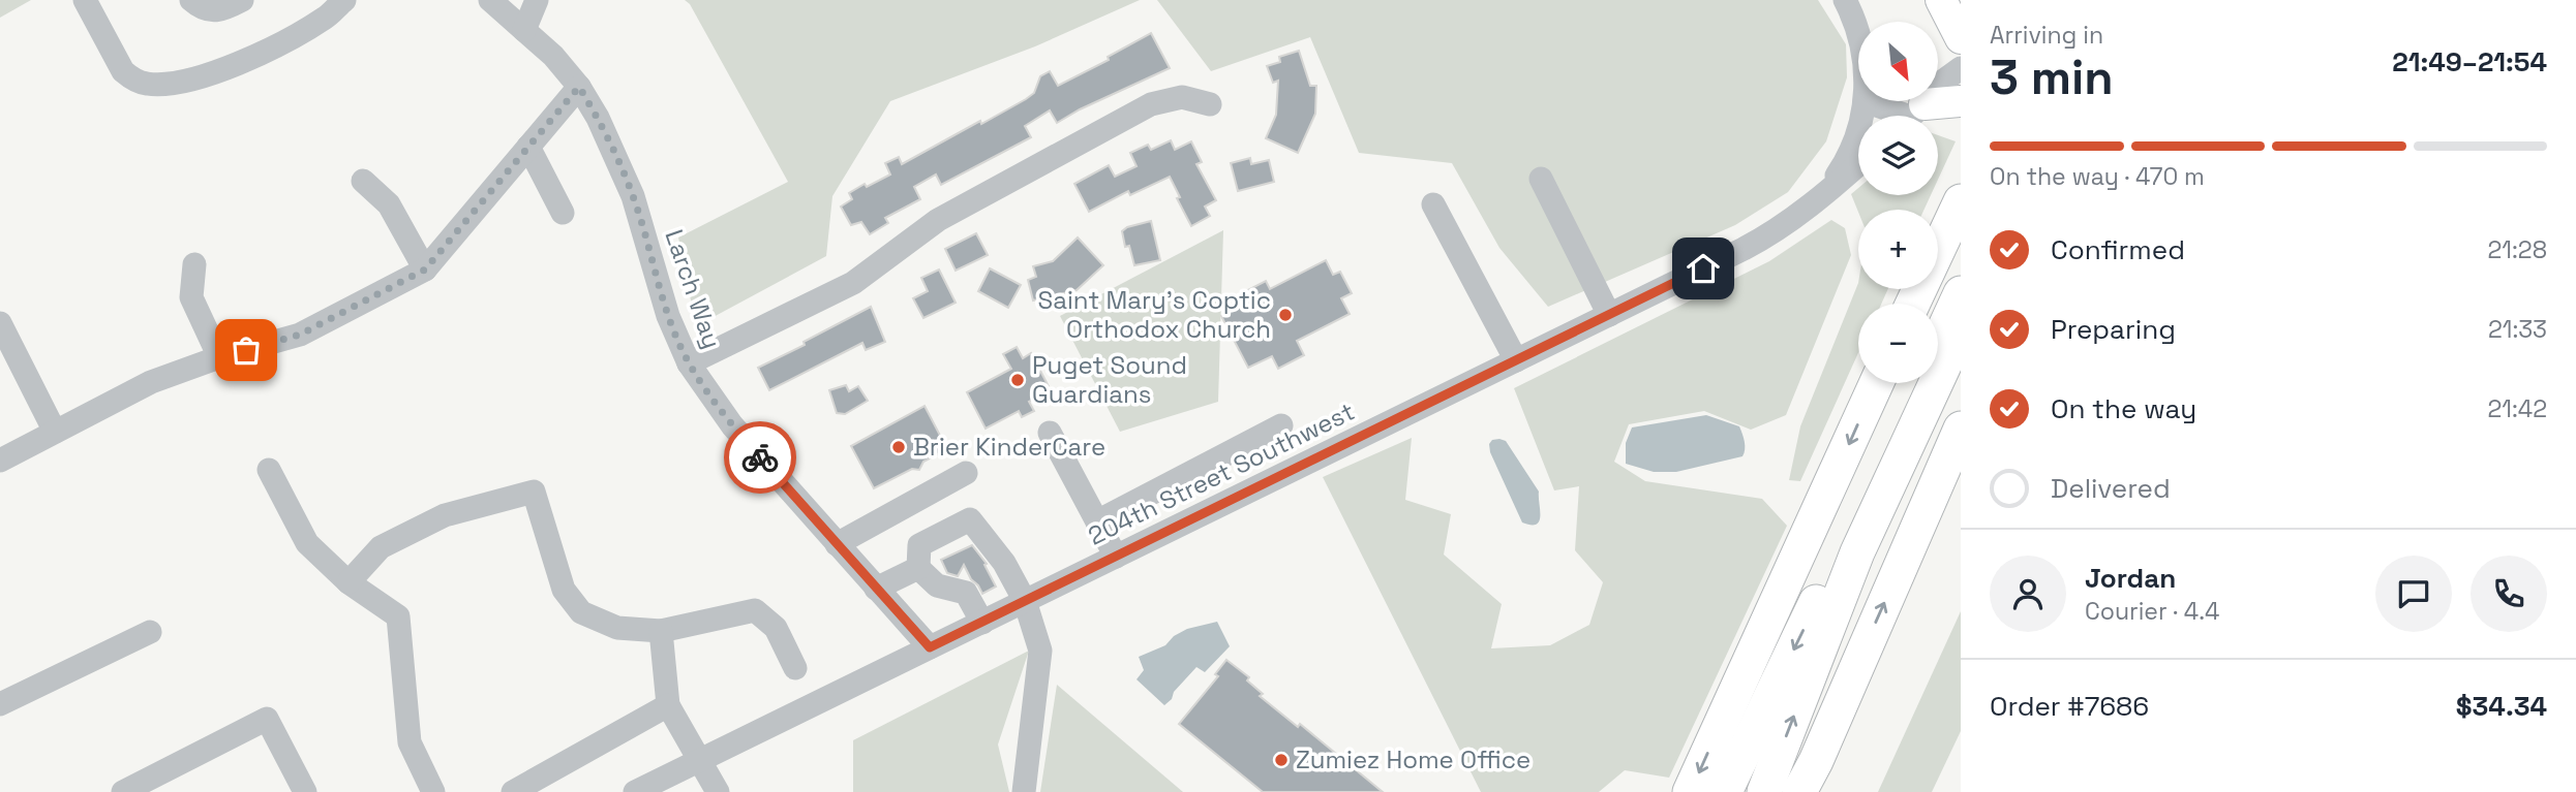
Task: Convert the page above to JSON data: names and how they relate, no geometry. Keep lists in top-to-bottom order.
{
  "streets": {
    "street": ["Larch Way", "204th Street Southwest"]
  },
  "crossings": [
    ["Larch Way", "204th Street Southwest"]
  ],
  "places": [
    "Saint Mary's Coptic Orthodox Church",
    "Puget Sound Guardians",
    "Brier KinderCare",
    "Zumiez Home Office"
  ],
  "north": "bottom right",
  "page": {
    "heading": ["3 min", "Arriving in", "21:49–21:54"],
    "panel": [
      "Jordan",
      "Courier · 4.4",
      "Order #7686",
      "$34.34"
    ],
    "map_buttons": ["+", "−"],
    "bar": "On the way · 470 m",
    "list": [
      ["Confirmed", "21:28"],
      ["Preparing", "21:33"],
      ["On the way", "21:42"],
      "Delivered"
    ]
  }
}
